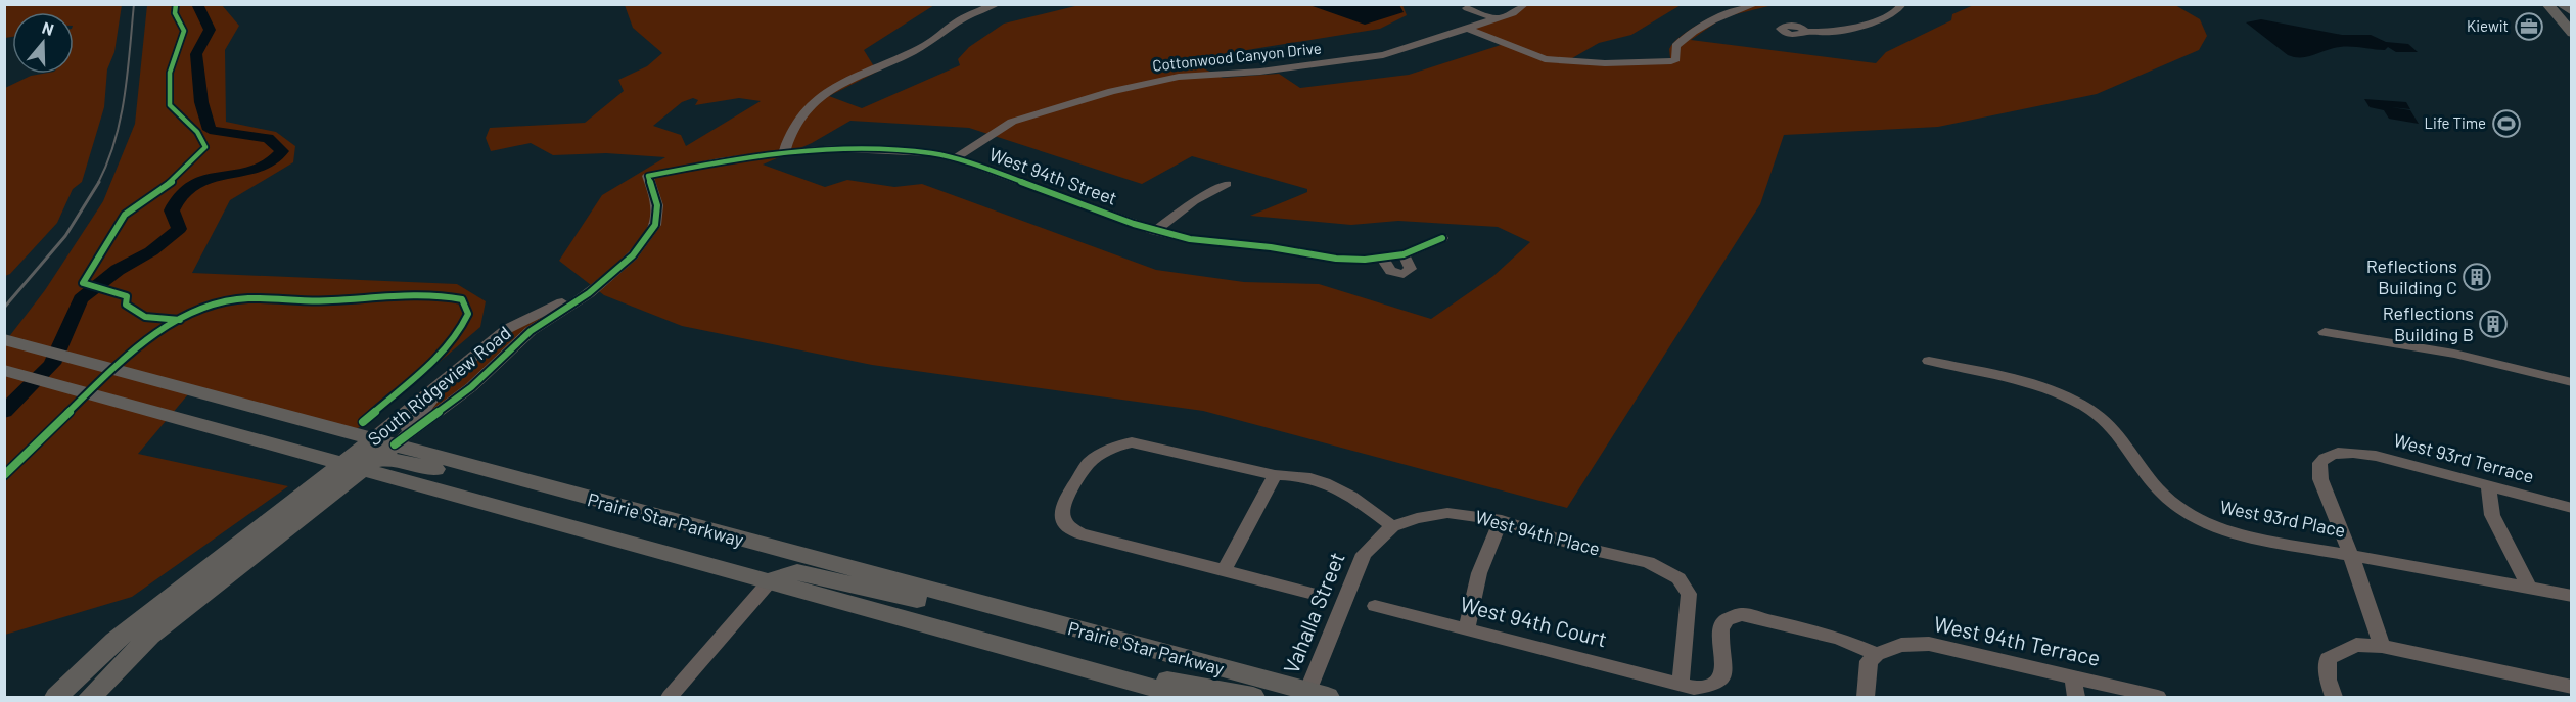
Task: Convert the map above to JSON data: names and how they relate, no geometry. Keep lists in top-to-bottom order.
{
  "streets": {
    "main road": ["South Ridgeview Road", "Prairie Star Parkway"],
    "street": [
      "Cottonwood Canyon Drive",
      "West 94th Street",
      "West 93rd Terrace",
      "West 93rd Place",
      "West 94th Place",
      "Vahalla Street",
      "West 94th Court",
      "West 94th Terrace"
    ]
  },
  "crossings": [
    ["Cottonwood Canyon Drive", "West 94th Street"],
    ["West 94th Street", "South Ridgeview Road"],
    ["South Ridgeview Road", "Prairie Star Parkway"],
    ["West 93rd Terrace", "West 93rd Place"],
    ["Prairie Star Parkway", "Vahalla Street"],
    ["West 94th Place", "Vahalla Street"],
    ["West 94th Place", "West 94th Court"]
  ],
  "places": {
    "office": ["Kiewit"],
    "sports": ["Life Time"],
    "building": ["Reflections Building C", "Reflections Building B"]
  },
  "north": "top"
}
